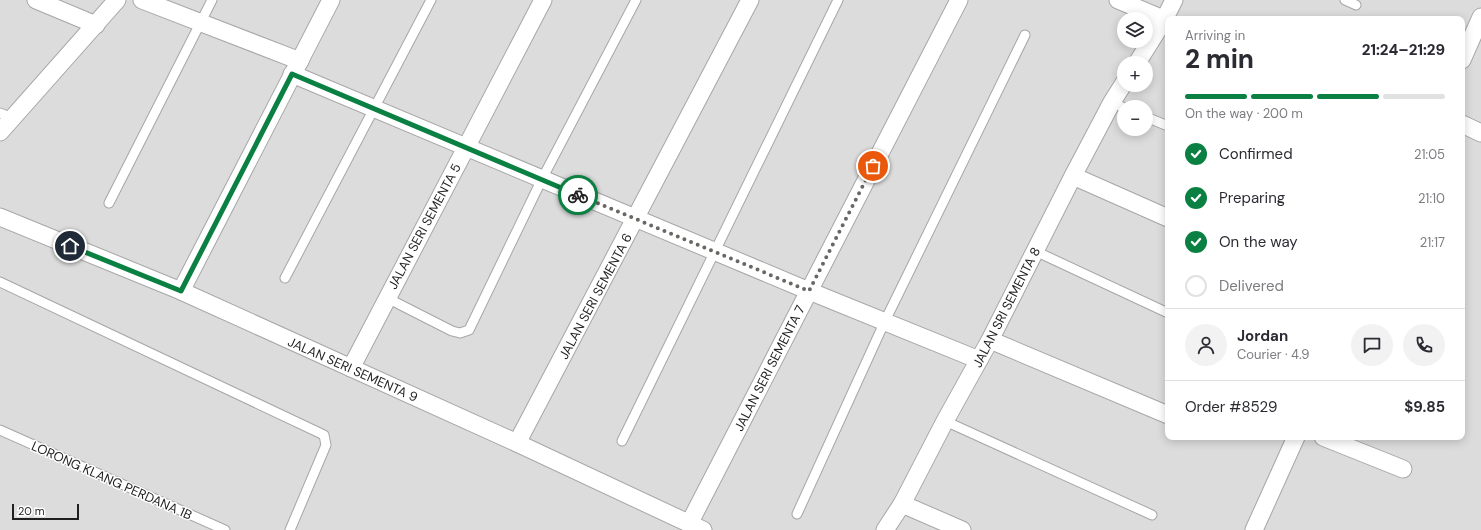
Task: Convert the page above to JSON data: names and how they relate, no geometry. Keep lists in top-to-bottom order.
{
  "streets": {
    "street": [
      "JALAN SERI SEMENTA 5",
      "JALAN SERI SEMENTA 6",
      "JALAN SRI SEMENTA 8",
      "JALAN SERI SEMENTA 7",
      "JALAN SERI SEMENTA 9"
    ],
    "lane": ["LORONG KLANG PERDANA 1B"]
  },
  "crossings": [
    ["JALAN SERI SEMENTA 5", "JALAN SERI SEMENTA 9"],
    ["JALAN SERI SEMENTA 6", "JALAN SERI SEMENTA 9"],
    ["JALAN SERI SEMENTA 7", "JALAN SERI SEMENTA 9"]
  ],
  "scale_bar": "20 m",
  "page": {
    "map_buttons": ["+", "−"],
    "heading": ["2 min", "Arriving in", "21:24–21:29"],
    "panel": [
      "Jordan",
      "Courier · 4.9",
      "Order #8529",
      "$9.85"
    ],
    "bar": "On the way · 200 m",
    "list": [
      ["Confirmed", "21:05"],
      ["Preparing", "21:10"],
      ["On the way", "21:17"],
      "Delivered"
    ],
    "scale": "20 m"
  }
}
